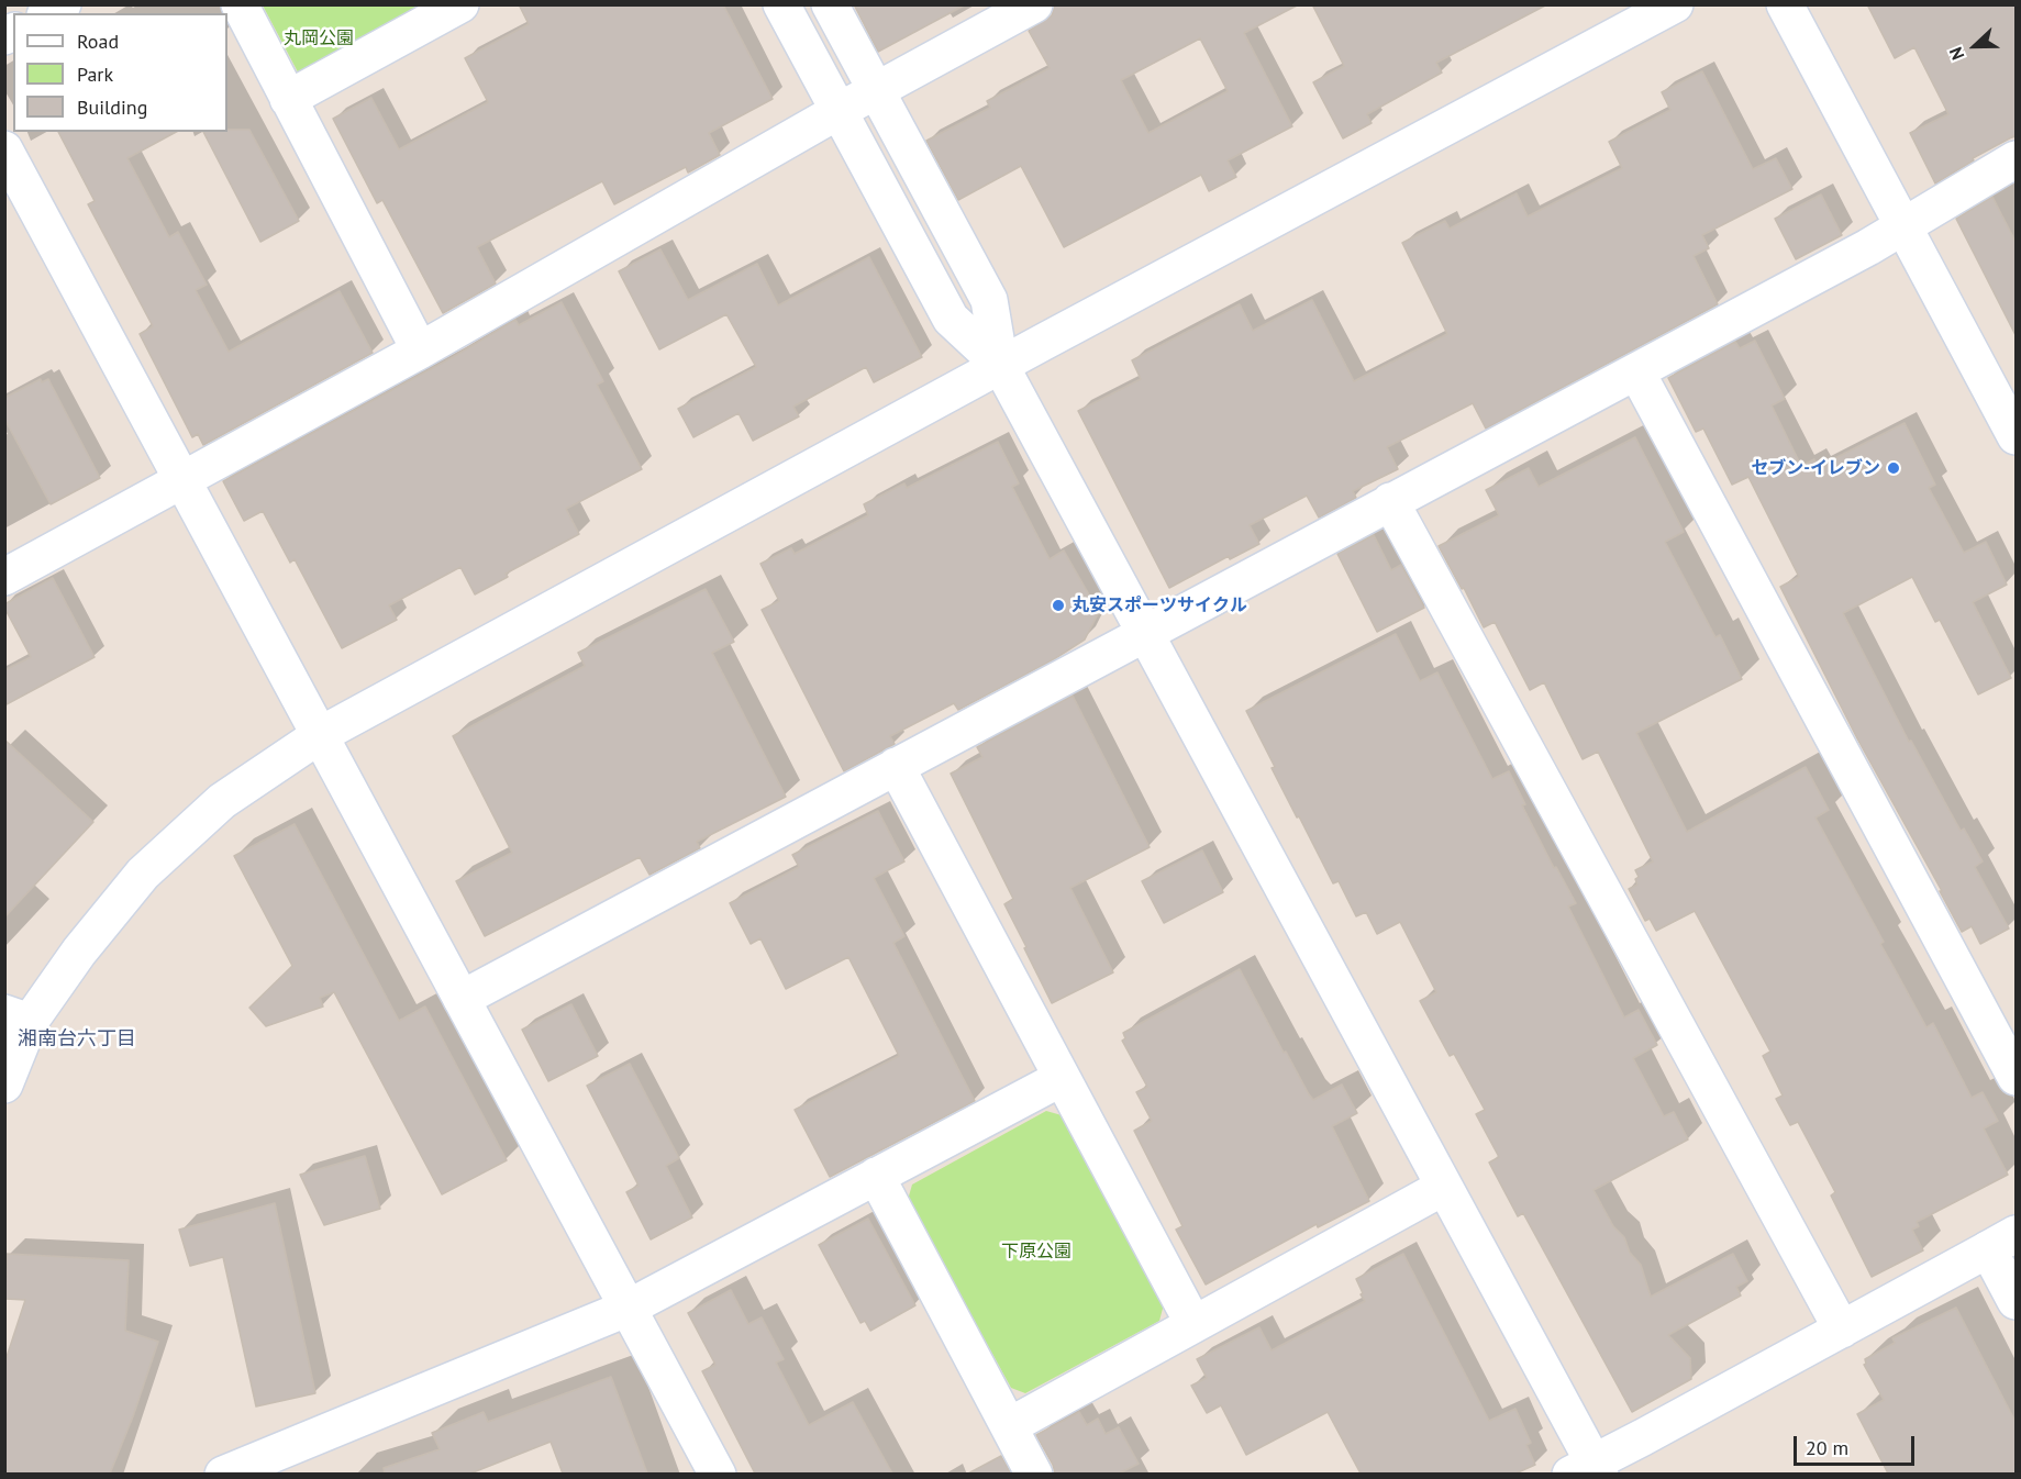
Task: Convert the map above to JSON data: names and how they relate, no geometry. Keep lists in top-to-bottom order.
{
  "districts": ["湘南台六丁目"],
  "parks": ["丸岡公園", "下原公園"],
  "places": ["セブン-イレブン", "丸安スポーツサイクル"],
  "legend": ["Road", "Park", "Building"],
  "scale_bar": "20 m",
  "north": "left"
}
